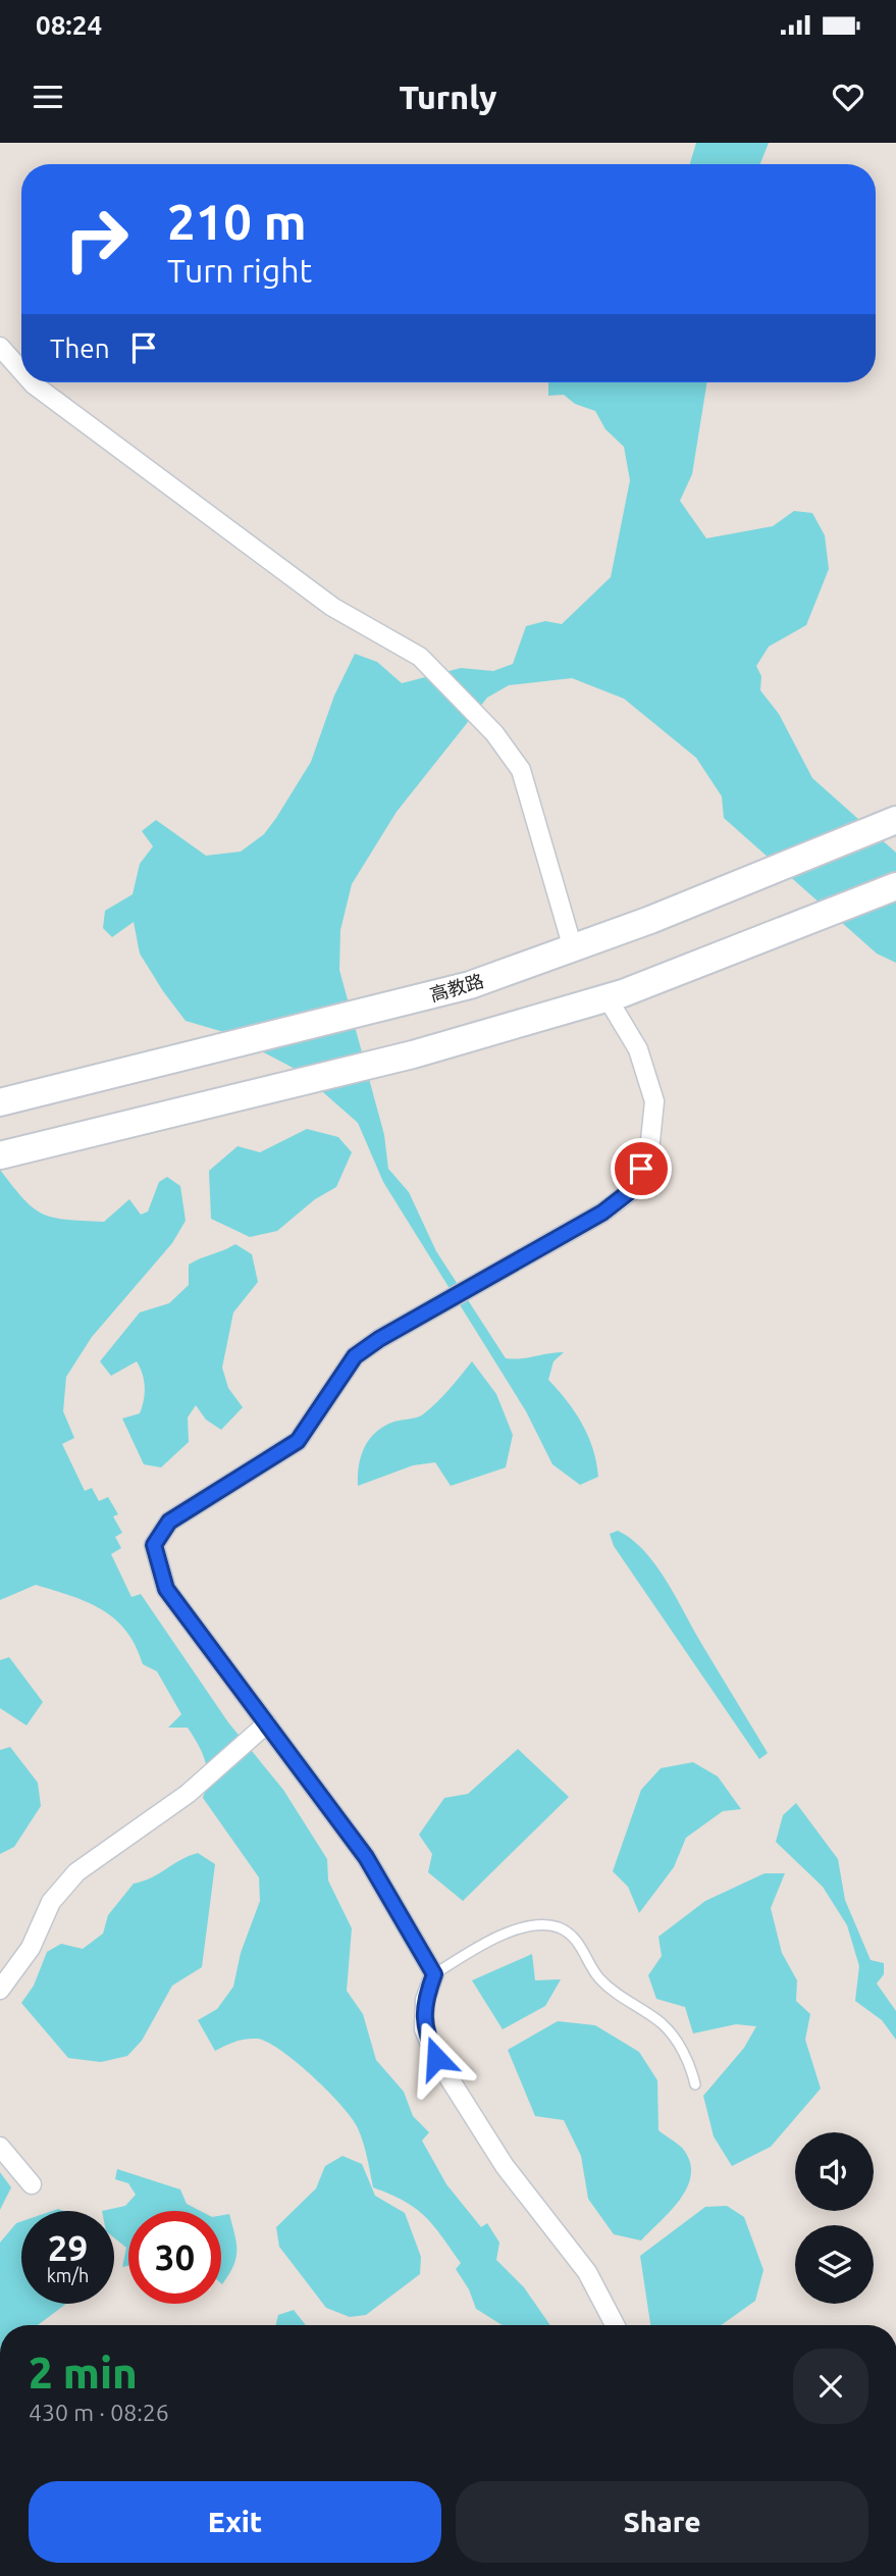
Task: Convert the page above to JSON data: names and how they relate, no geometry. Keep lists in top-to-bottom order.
{
  "streets": {
    "main road": ["高教路"]
  },
  "page": {
    "status": "08:24",
    "header": "Turnly",
    "turn": ["210 m", "Turn right"],
    "then": "Then",
    "speed": "29 km/h",
    "limit": "30",
    "heading": ["2 min", "430 m · 08:26"],
    "buttons": ["Exit", "Share"]
  }
}
